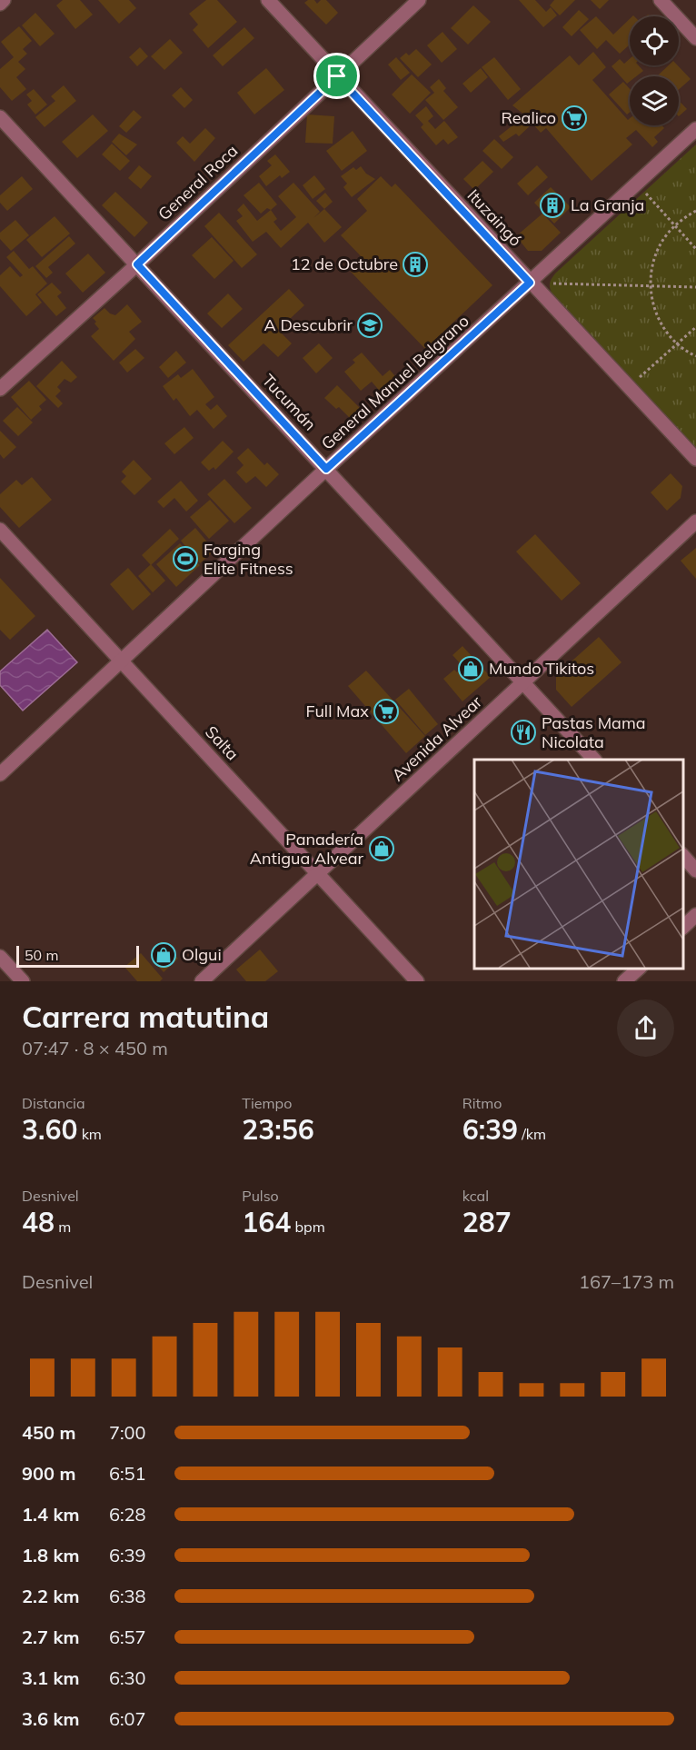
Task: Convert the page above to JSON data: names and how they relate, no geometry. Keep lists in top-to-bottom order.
{
  "streets": {
    "street": [
      "General Roca",
      "Ituzaingó",
      "General Manuel Belgrano",
      "Tucumán",
      "Avenida Alvear",
      "Salta"
    ]
  },
  "crossings": [
    ["General Roca", "Ituzaingó"],
    ["General Roca", "Tucumán"],
    ["Ituzaingó", "General Manuel Belgrano"],
    ["General Manuel Belgrano", "Tucumán"],
    ["General Manuel Belgrano", "Salta"],
    ["Tucumán", "Avenida Alvear"],
    ["Avenida Alvear", "Salta"]
  ],
  "places": {
    "supermarket": ["Realico", "Full Max"],
    "building": ["La Granja", "12 de Octubre"],
    "school or university": ["A Descubrir"],
    "sports": ["Forging Elite Fitness"],
    "shop": ["Mundo Tikitos", "Panadería Antigua Alvear", "Olgui"],
    "restaurant": ["Pastas Mama Nicolata"]
  },
  "scale_bar": "50 m",
  "page": {
    "scale": "50 m",
    "heading": ["Carrera matutina", "07:47 · 8 × 450 m"],
    "stats": [
      ["Distancia", "3.60 km"],
      ["Tiempo", "23:56"],
      ["Ritmo", "6:39 /km"],
      ["Desnivel", "48 m"],
      ["Pulso", "164 bpm"],
      ["kcal", "287"]
    ],
    "chart": ["Desnivel", "167–173 m"],
    "list": [
      {
        "name": "450 m",
        "note": "7:00"
      },
      {
        "name": "900 m",
        "note": "6:51"
      },
      {
        "name": "1.4 km",
        "note": "6:28"
      },
      {
        "name": "1.8 km",
        "note": "6:39"
      },
      {
        "name": "2.2 km",
        "note": "6:38"
      },
      {
        "name": "2.7 km",
        "note": "6:57"
      },
      {
        "name": "3.1 km",
        "note": "6:30"
      },
      {
        "name": "3.6 km",
        "note": "6:07"
      }
    ]
  }
}
